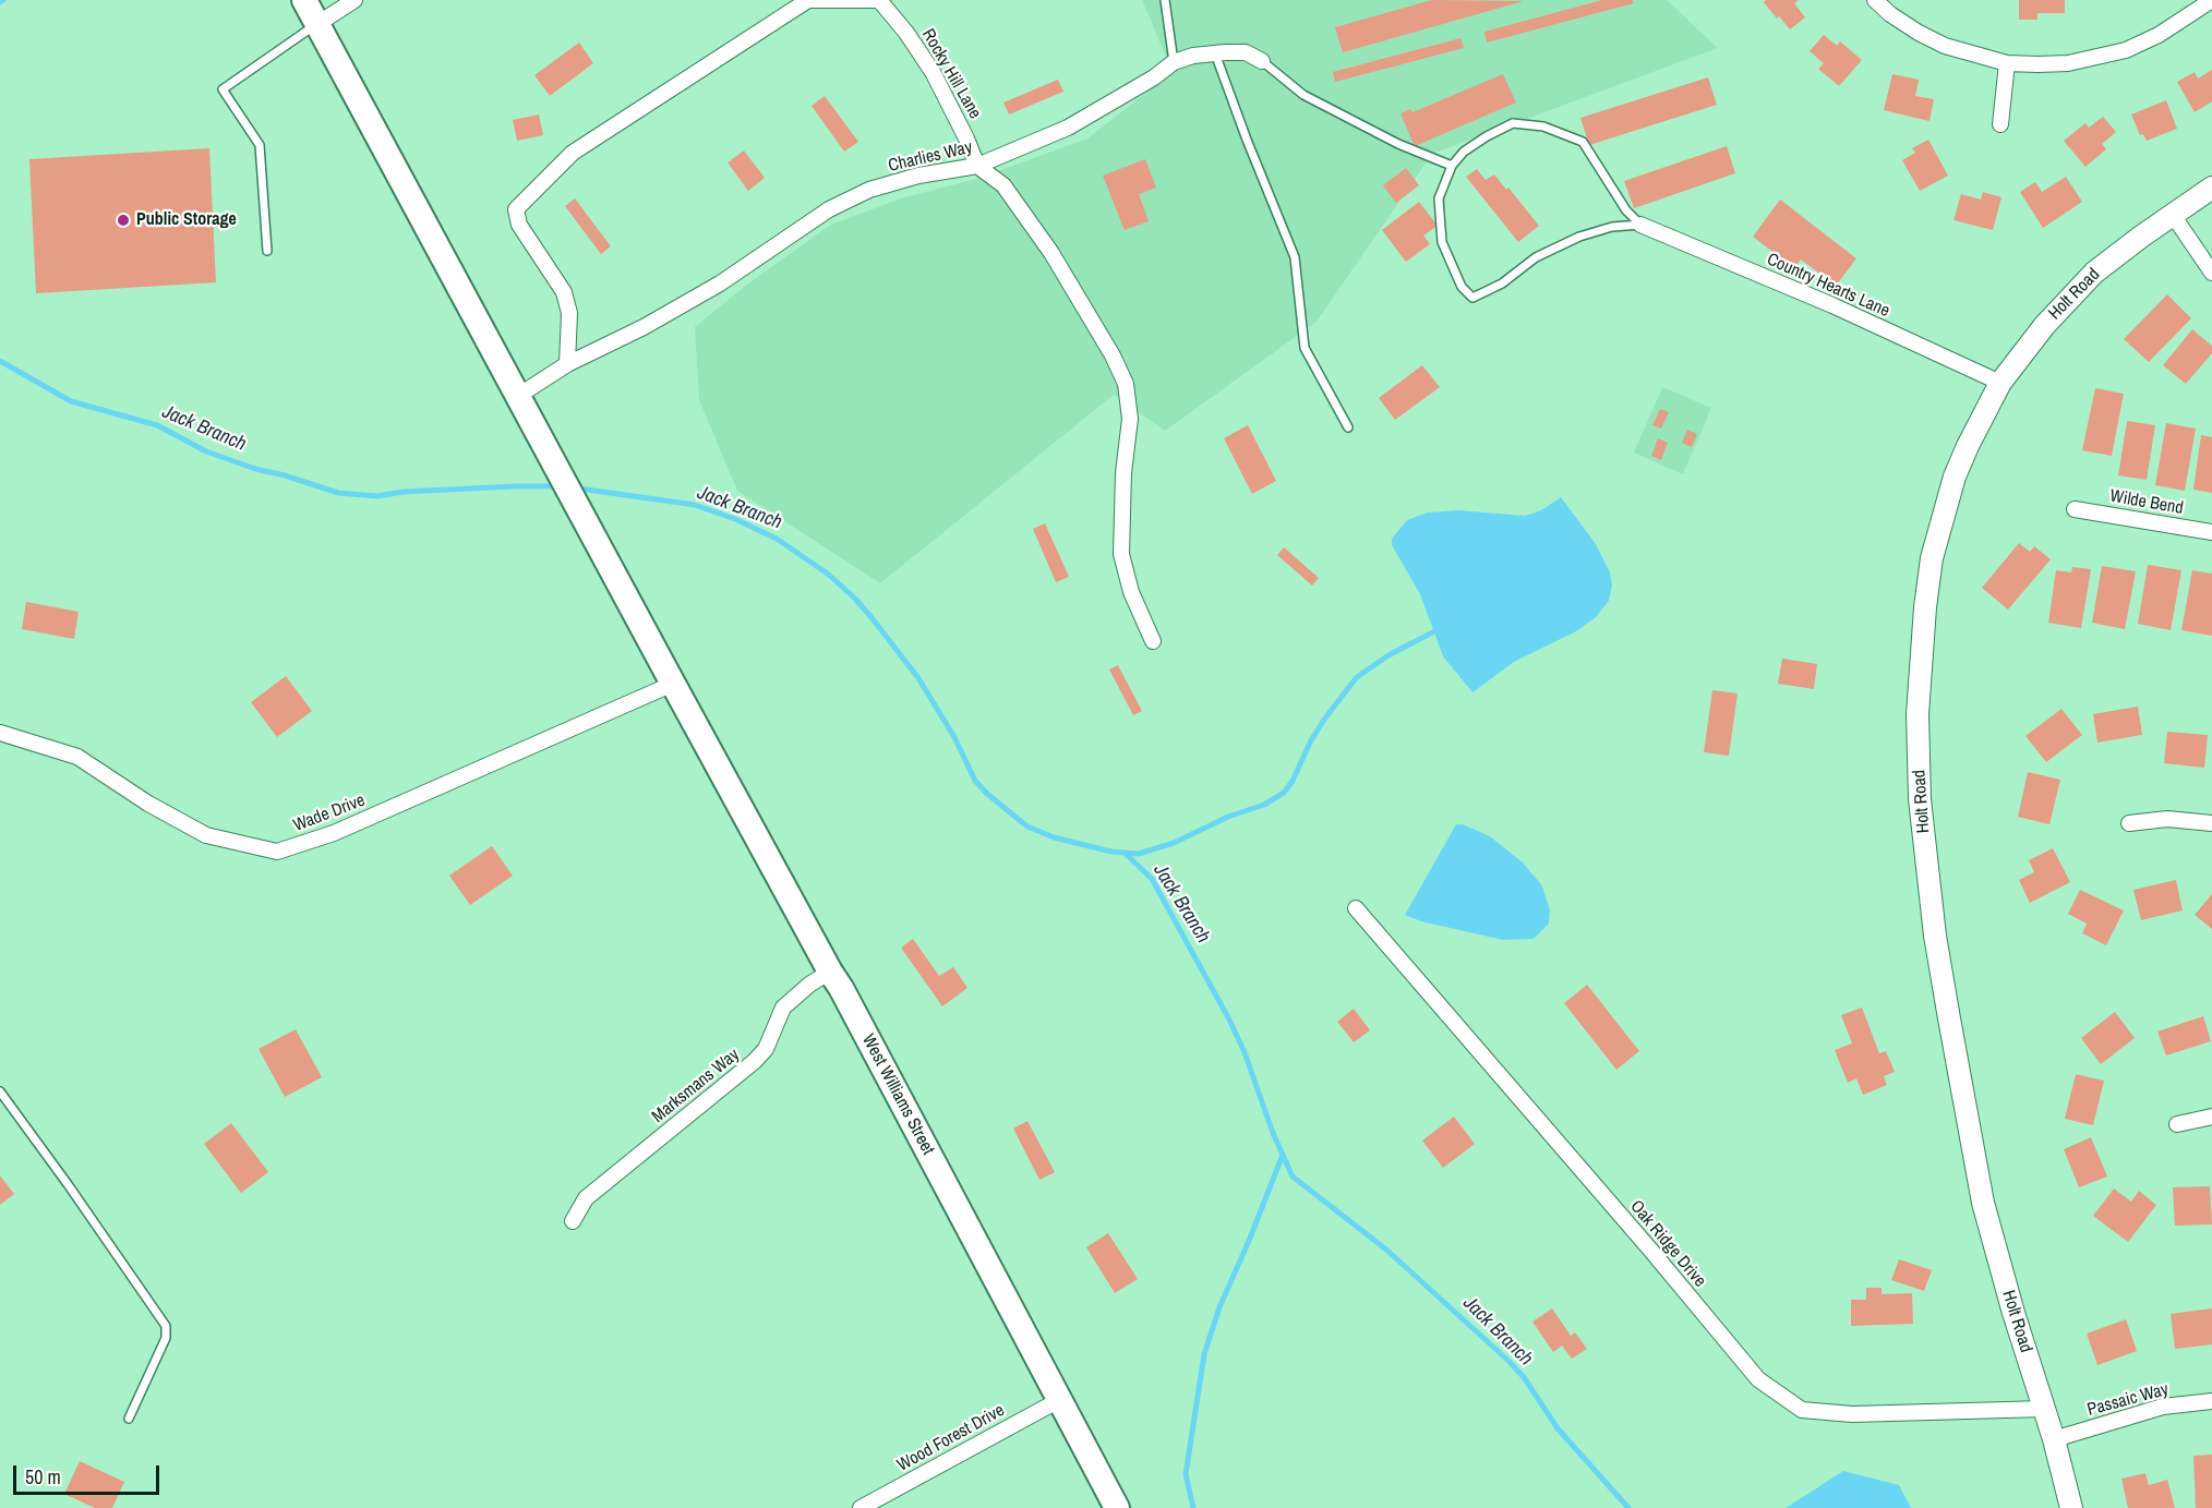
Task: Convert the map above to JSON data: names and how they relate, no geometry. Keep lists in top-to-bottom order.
{
  "streets": {
    "main road": ["West Williams Street"],
    "street": [
      "Rocky Hill Lane",
      "Charlies Way",
      "Country Hearts Lane",
      "Holt Road",
      "Wilde Bend",
      "Wade Drive",
      "Marksmans Way",
      "Oak Ridge Drive",
      "Passaic Way",
      "Wood Forest Drive"
    ]
  },
  "crossings": [
    ["Rocky Hill Lane", "Charlies Way"],
    ["Charlies Way", "West Williams Street"],
    ["Country Hearts Lane", "Holt Road"],
    ["Holt Road", "Oak Ridge Drive"],
    ["Holt Road", "Passaic Way"],
    ["Wade Drive", "West Williams Street"],
    ["Marksmans Way", "West Williams Street"],
    ["West Williams Street", "Wood Forest Drive"]
  ],
  "water": ["Jack Branch"],
  "places": ["Public Storage"],
  "scale_bar": "50 m"
}
